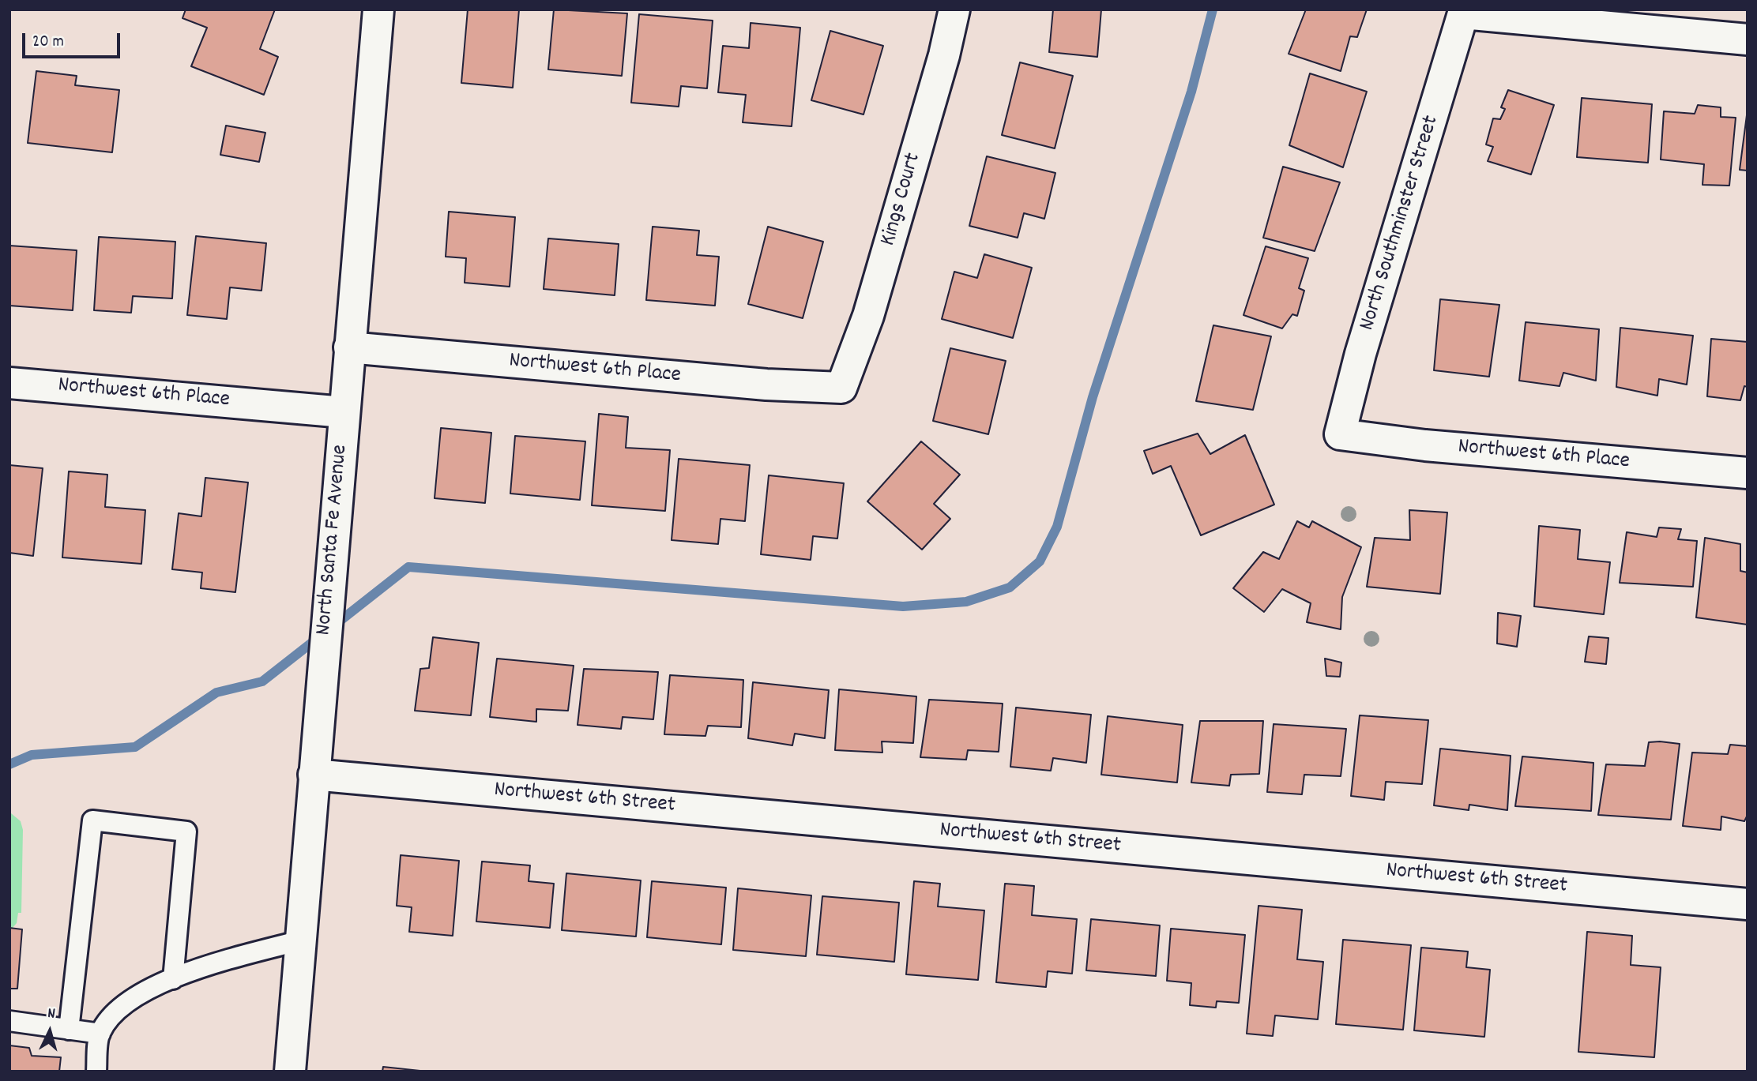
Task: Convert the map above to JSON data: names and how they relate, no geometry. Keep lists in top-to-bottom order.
{
  "streets": {
    "street": [
      "Kings Court",
      "North Southminster Street",
      "Northwest 6th Place",
      "North Santa Fe Avenue",
      "Northwest 6th Street"
    ]
  },
  "crossings": [
    ["Kings Court", "Northwest 6th Place"],
    ["North Southminster Street", "Northwest 6th Place"],
    ["Northwest 6th Place", "North Santa Fe Avenue"],
    ["North Santa Fe Avenue", "Northwest 6th Street"]
  ],
  "scale_bar": "20 m",
  "north": "top"
}
